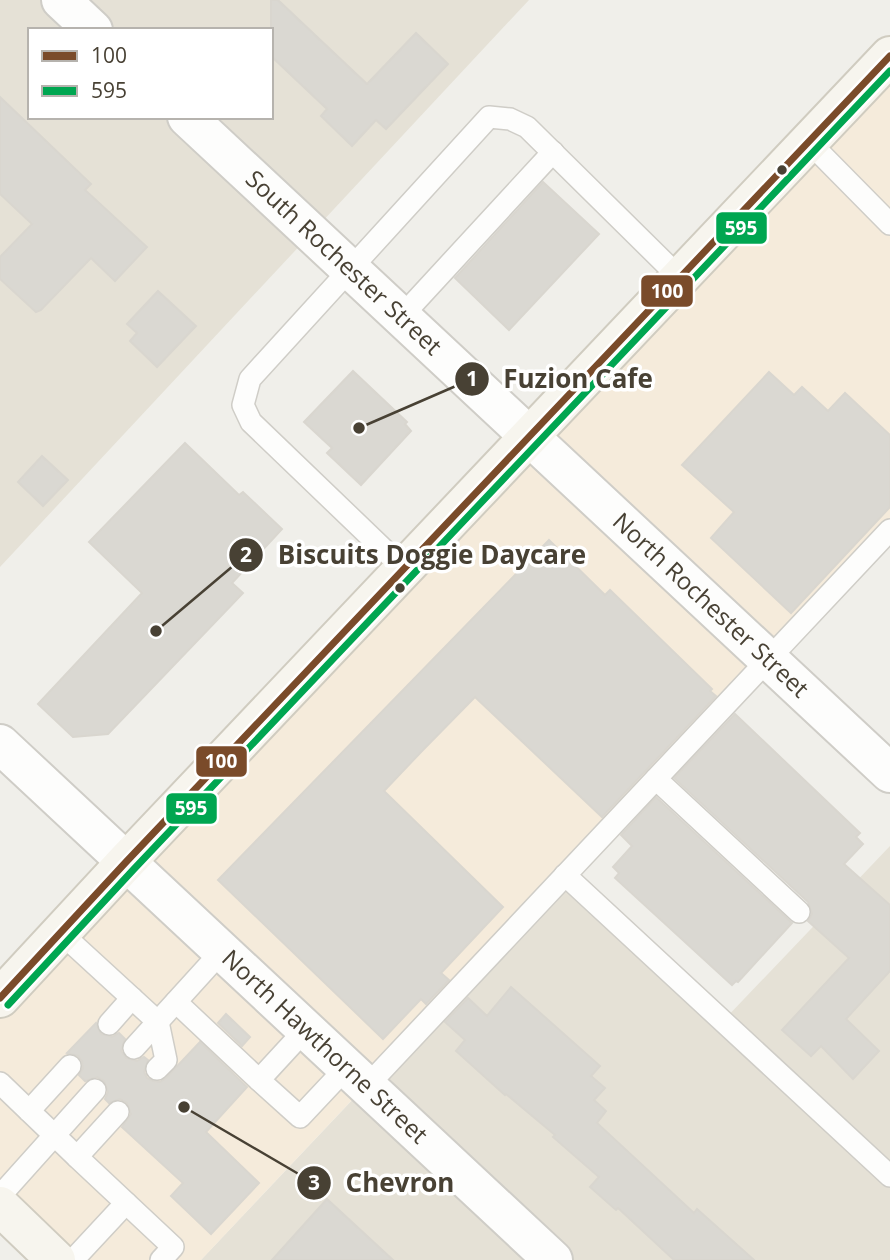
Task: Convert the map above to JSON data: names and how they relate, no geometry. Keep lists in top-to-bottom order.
{
  "streets": {
    "street": ["South Rochester Street", "North Rochester Street", "North Hawthorne Street"]
  },
  "crossings": [
    ["South Rochester Street", "North Rochester Street"]
  ],
  "places": ["Fuzion Cafe", "Biscuits Doggie Daycare", "Chevron"],
  "lines": ["transit line 100", "transit line 595"],
  "legend": ["100", "595"]
}
